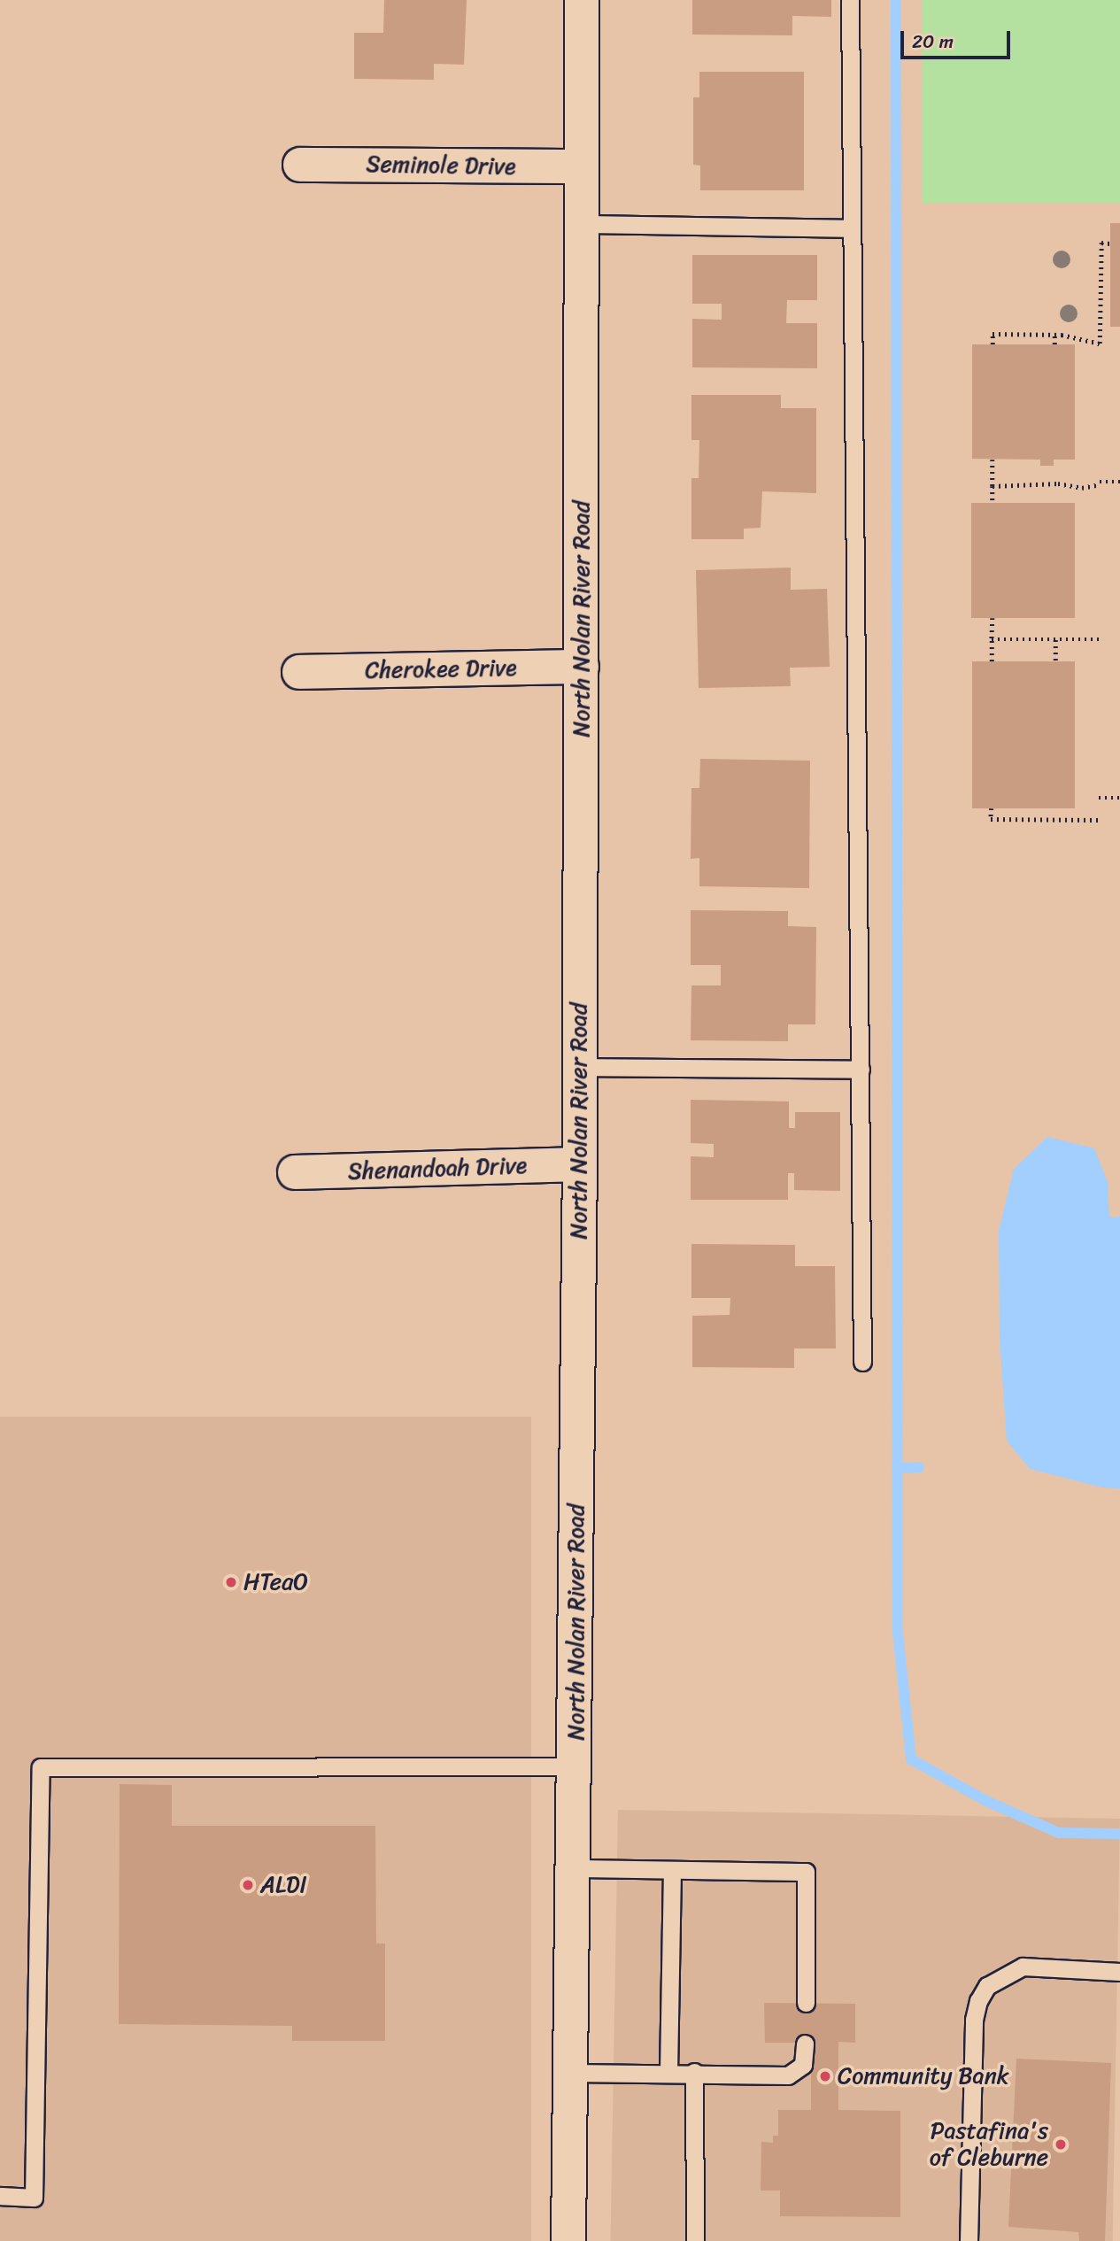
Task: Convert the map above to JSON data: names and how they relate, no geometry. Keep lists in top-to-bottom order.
{
  "streets": {
    "main road": [
      "Seminole Drive",
      "North Nolan River Road",
      "Cherokee Drive",
      "Shenandoah Drive"
    ]
  },
  "crossings": [
    ["Seminole Drive", "North Nolan River Road"],
    ["North Nolan River Road", "Cherokee Drive"],
    ["North Nolan River Road", "Shenandoah Drive"]
  ],
  "places": [
    "HTeaO",
    "ALDI",
    "Community Bank",
    "Pastafina's of Cleburne"
  ],
  "scale_bar": "20 m"
}
